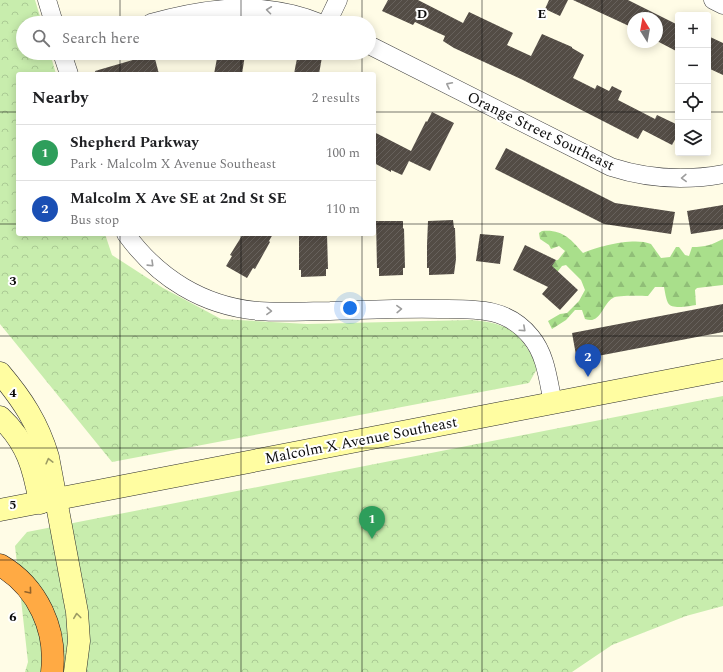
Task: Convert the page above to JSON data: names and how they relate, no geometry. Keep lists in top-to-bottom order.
{
  "streets": {
    "main road": ["Malcolm X Avenue Southeast"],
    "street": ["Orange Street Southeast"]
  },
  "one_way": ["Orange Street Southeast"],
  "north": "top",
  "page": {
    "map_buttons": ["+", "−"],
    "search": "Search here",
    "heading": ["Nearby", "2 results"],
    "list": [
      {
        "mark": "1",
        "name": "Shepherd Parkway",
        "note": "Park · Malcolm X Avenue Southeast",
        "value": "100 m"
      },
      {
        "mark": "2",
        "name": "Malcolm X Ave SE at 2nd St SE",
        "note": "Bus stop",
        "value": "110 m"
      }
    ],
    "pins": ["2", "1"]
  },
  "grid": {
    "columns": ["D", "E"],
    "rows": [
      "3",
      "4",
      "5",
      "6"
    ]
  }
}
